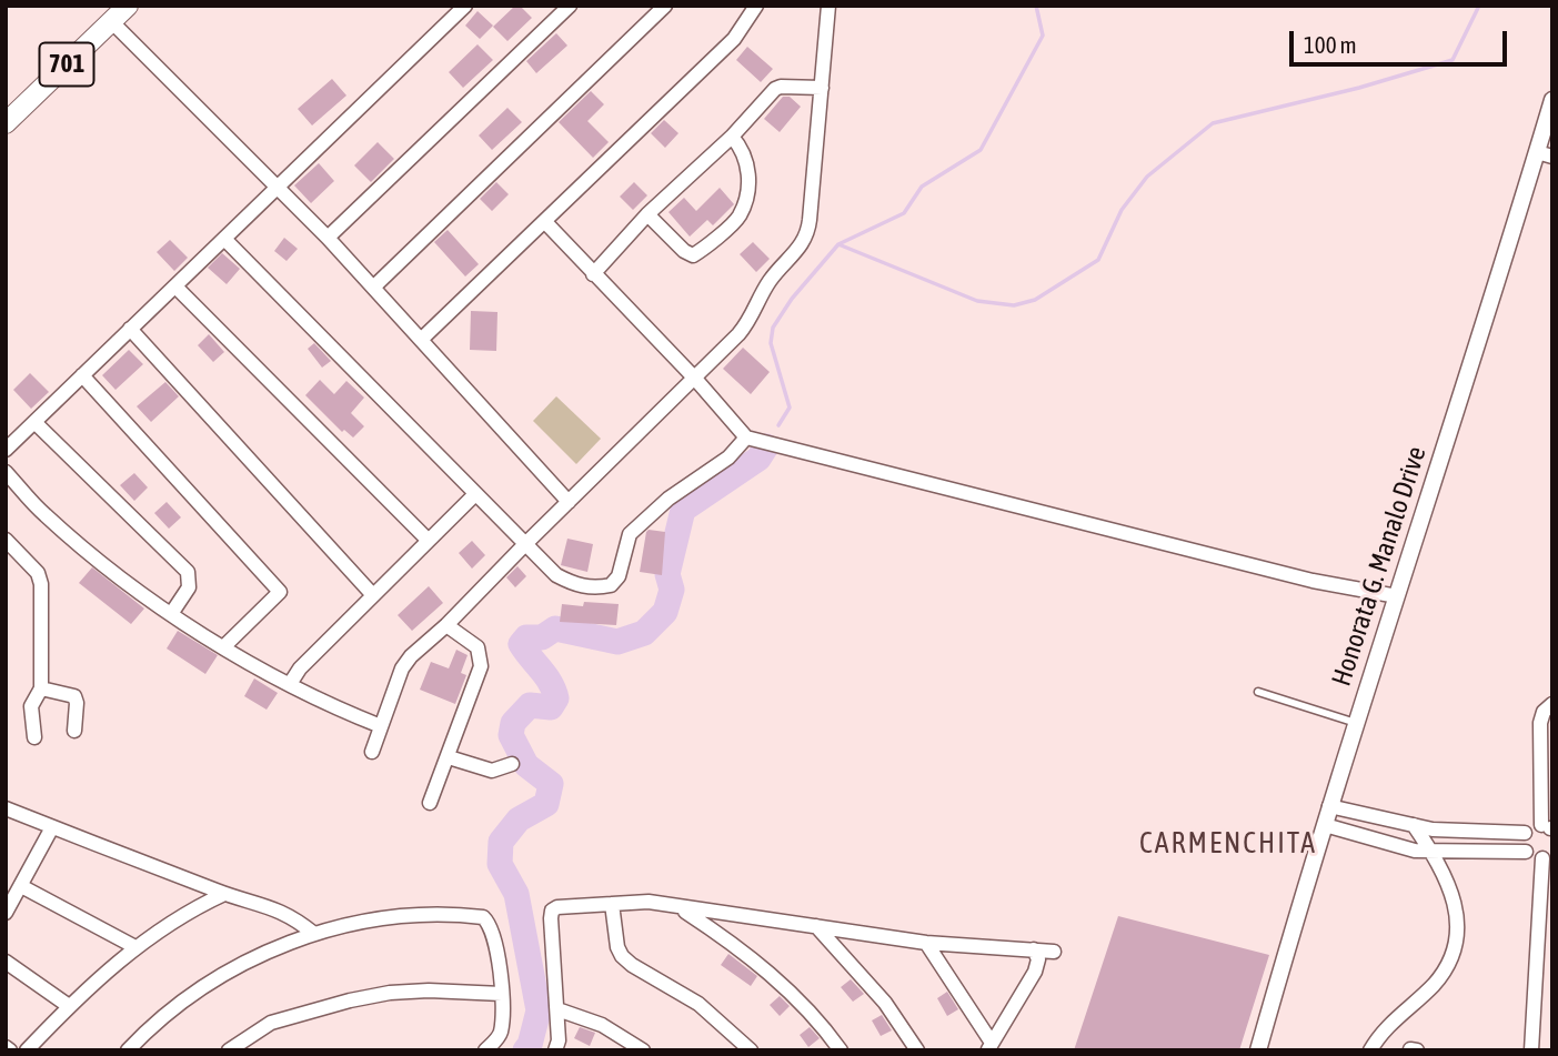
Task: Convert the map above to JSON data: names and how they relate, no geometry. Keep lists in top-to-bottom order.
{
  "streets": {
    "main road": ["701"],
    "street": ["Honorata G. Manalo Drive"]
  },
  "districts": ["CARMENCHITA"],
  "scale_bar": "100 m"
}
